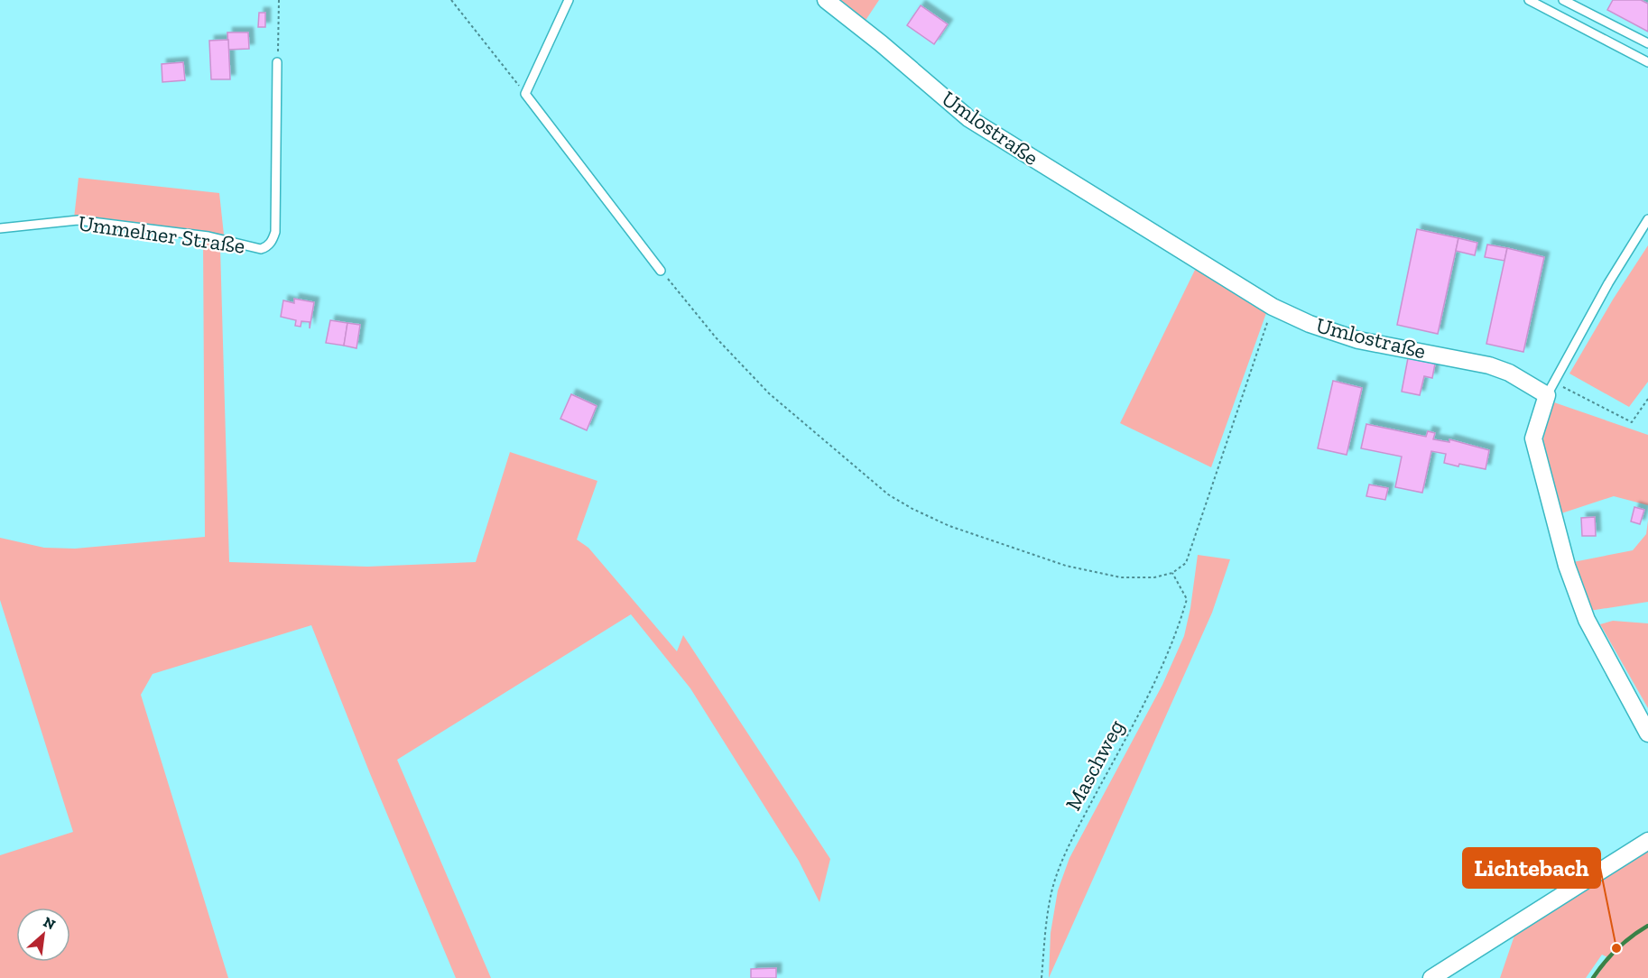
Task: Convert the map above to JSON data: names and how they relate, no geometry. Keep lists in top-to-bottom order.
{
  "streets": {
    "street": ["Umlostraße"],
    "lane": ["Ummelner Straße"],
    "path": ["Maschweg"]
  },
  "places": ["Lichtebach"],
  "north": "top right"
}
